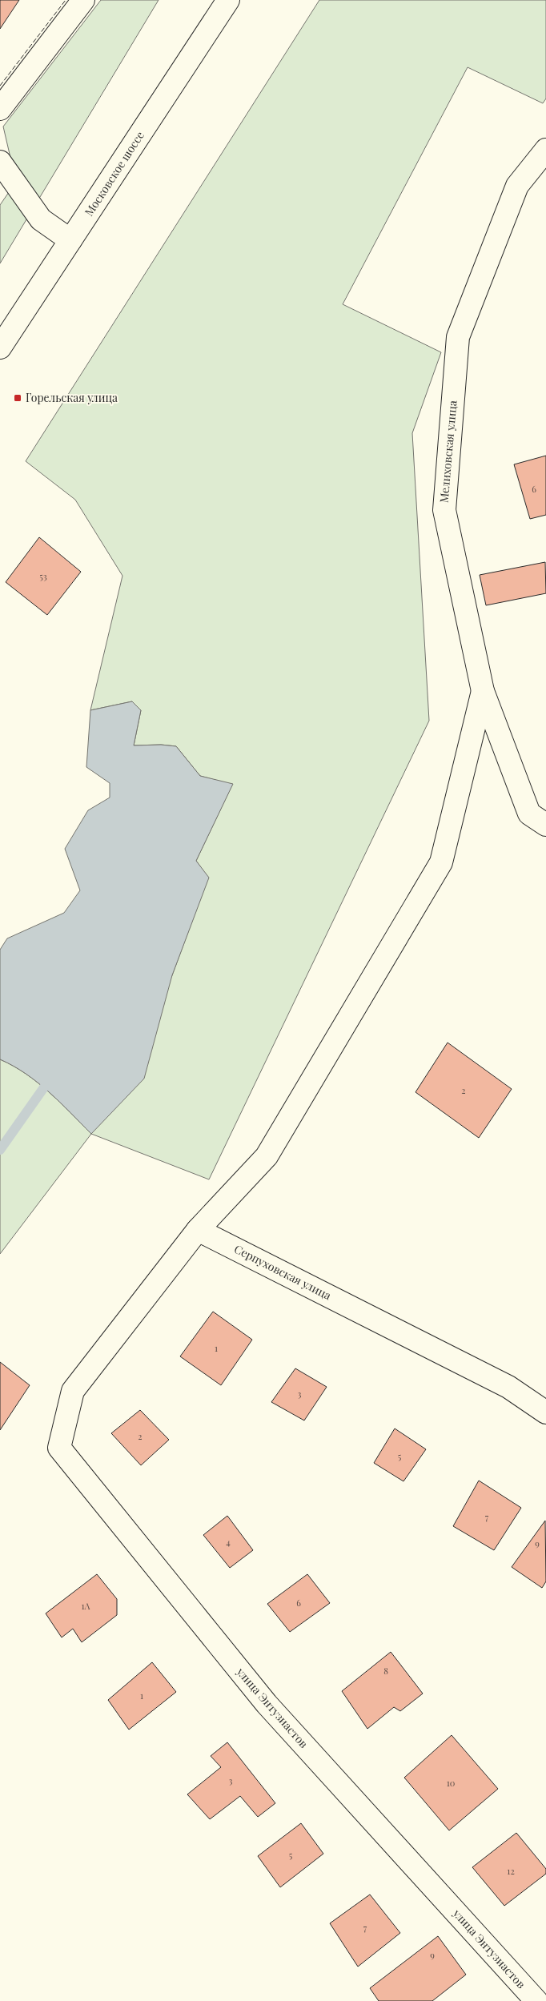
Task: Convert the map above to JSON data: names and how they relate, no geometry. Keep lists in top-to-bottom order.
{
  "streets": {
    "street": [
      "Московское шоссе",
      "Мелиховская улица",
      "Серпуховская улица",
      "улица Энтузиастов"
    ]
  },
  "crossings": [
    ["Серпуховская улица", "улица Энтузиастов"]
  ],
  "places": {
    "transit": ["Горельская улица"]
  },
  "house_numbers": [
    "6",
    "53",
    "2",
    "1",
    "3",
    "2",
    "5",
    "7",
    "4",
    "9",
    "6",
    "1А",
    "8",
    "1",
    "3",
    "10",
    "5",
    "12",
    "7",
    "9"
  ]
}
